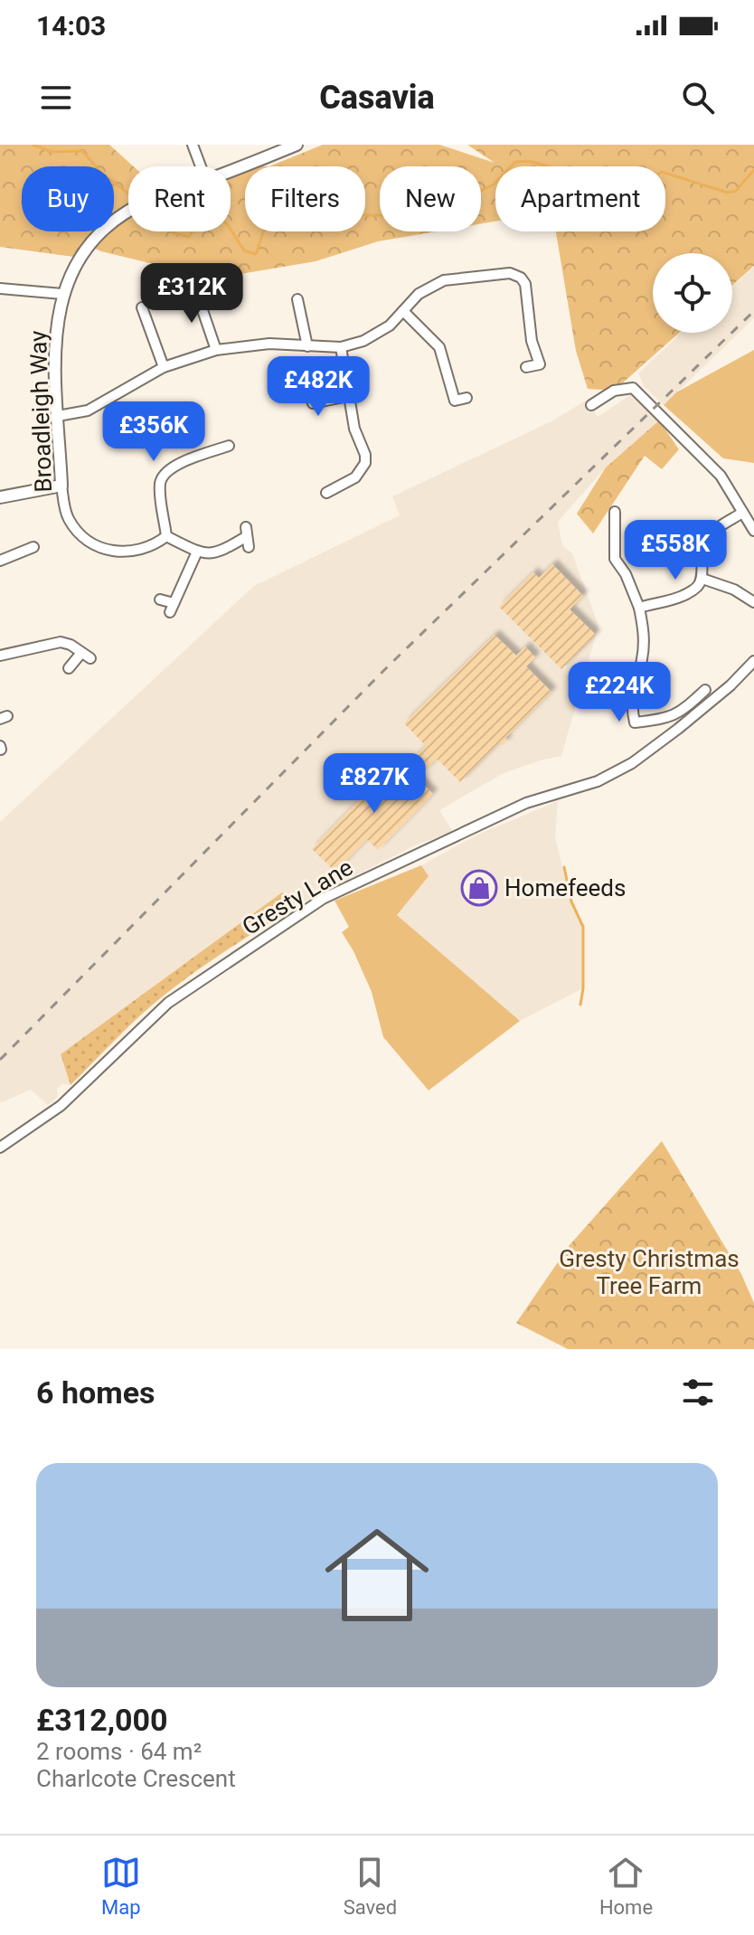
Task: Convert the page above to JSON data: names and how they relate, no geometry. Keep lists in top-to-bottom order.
{
  "streets": {
    "street": ["Broadleigh Way", "Gresty Lane"]
  },
  "parks": ["Gresty Christmas Tree Farm"],
  "places": {
    "shop": ["Homefeeds"]
  },
  "page": {
    "status": "14:03",
    "header": "Casavia",
    "chip": [
      "Buy",
      "Rent",
      "Filters",
      "New",
      "Apartment"
    ],
    "price": [
      "£312K",
      "£482K",
      "£356K",
      "£558K",
      "£224K",
      "£827K"
    ],
    "heading": "6 homes",
    "list": [
      {
        "name": "£312,000",
        "note": "2 rooms · 64 m² · Charlcote Crescent"
      }
    ],
    "tabs": ["Map", "Saved", "Home"]
  }
}
